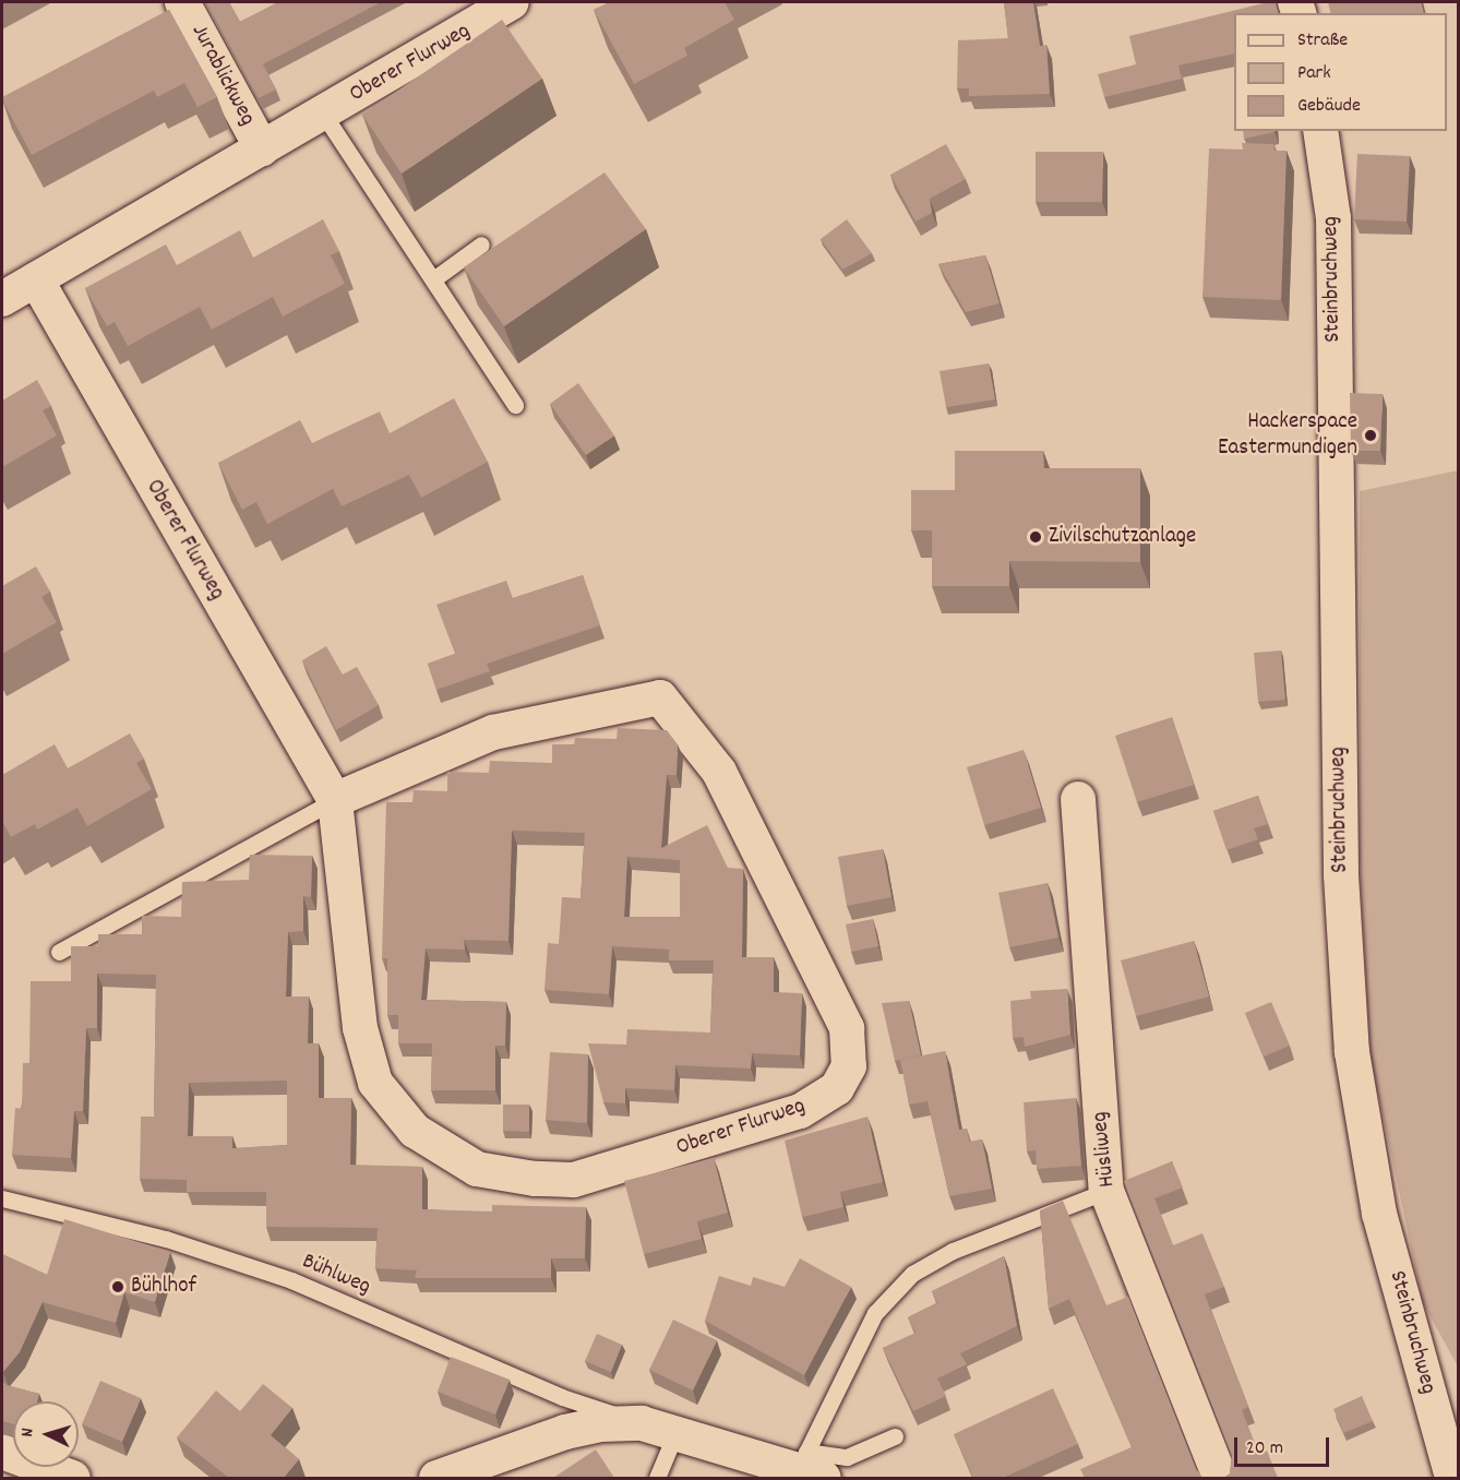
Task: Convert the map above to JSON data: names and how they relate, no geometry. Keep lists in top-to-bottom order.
{
  "streets": {
    "street": [
      "Oberer Flurweg",
      "Jurablickweg",
      "Steinbruchweg",
      "Hüsliweg"
    ],
    "lane": ["Bühlweg"]
  },
  "crossings": [
    ["Oberer Flurweg", "Jurablickweg"]
  ],
  "places": ["Hackerspace Eastermundigen", "Zivilschutzanlage", "Bühlhof"],
  "legend": ["Straße", "Park", "Gebäude"],
  "scale_bar": "20 m",
  "north": "left"
}
